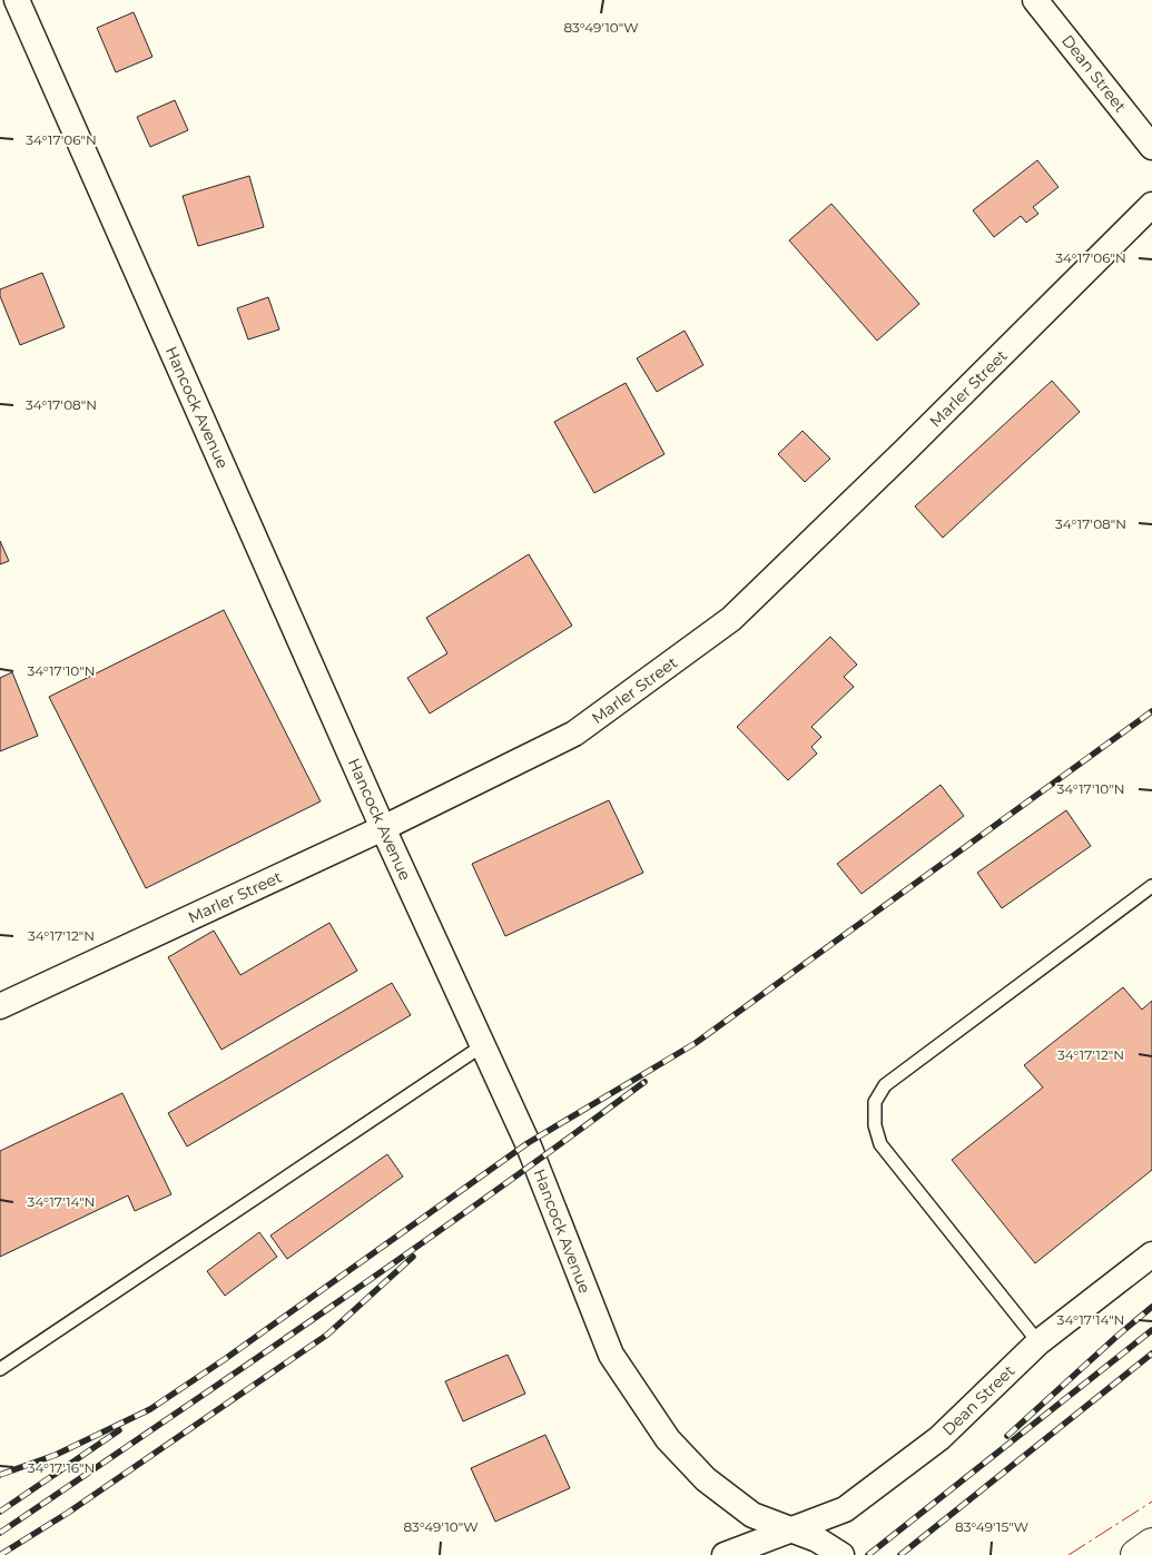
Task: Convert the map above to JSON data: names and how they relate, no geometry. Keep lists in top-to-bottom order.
{
  "streets": {
    "street": ["Dean Street", "Marler Street", "Hancock Avenue"]
  },
  "crossings": [
    ["Dean Street", "Hancock Avenue"],
    ["Marler Street", "Hancock Avenue"]
  ],
  "coordinates": [
    "83°49'10\"W",
    "34°17'06\"N",
    "34°17'08\"N",
    "34°17'10\"N",
    "34°17'12\"N",
    "34°17'14\"N",
    "34°17'16\"N",
    "83°49'15\"W"
  ]
}
